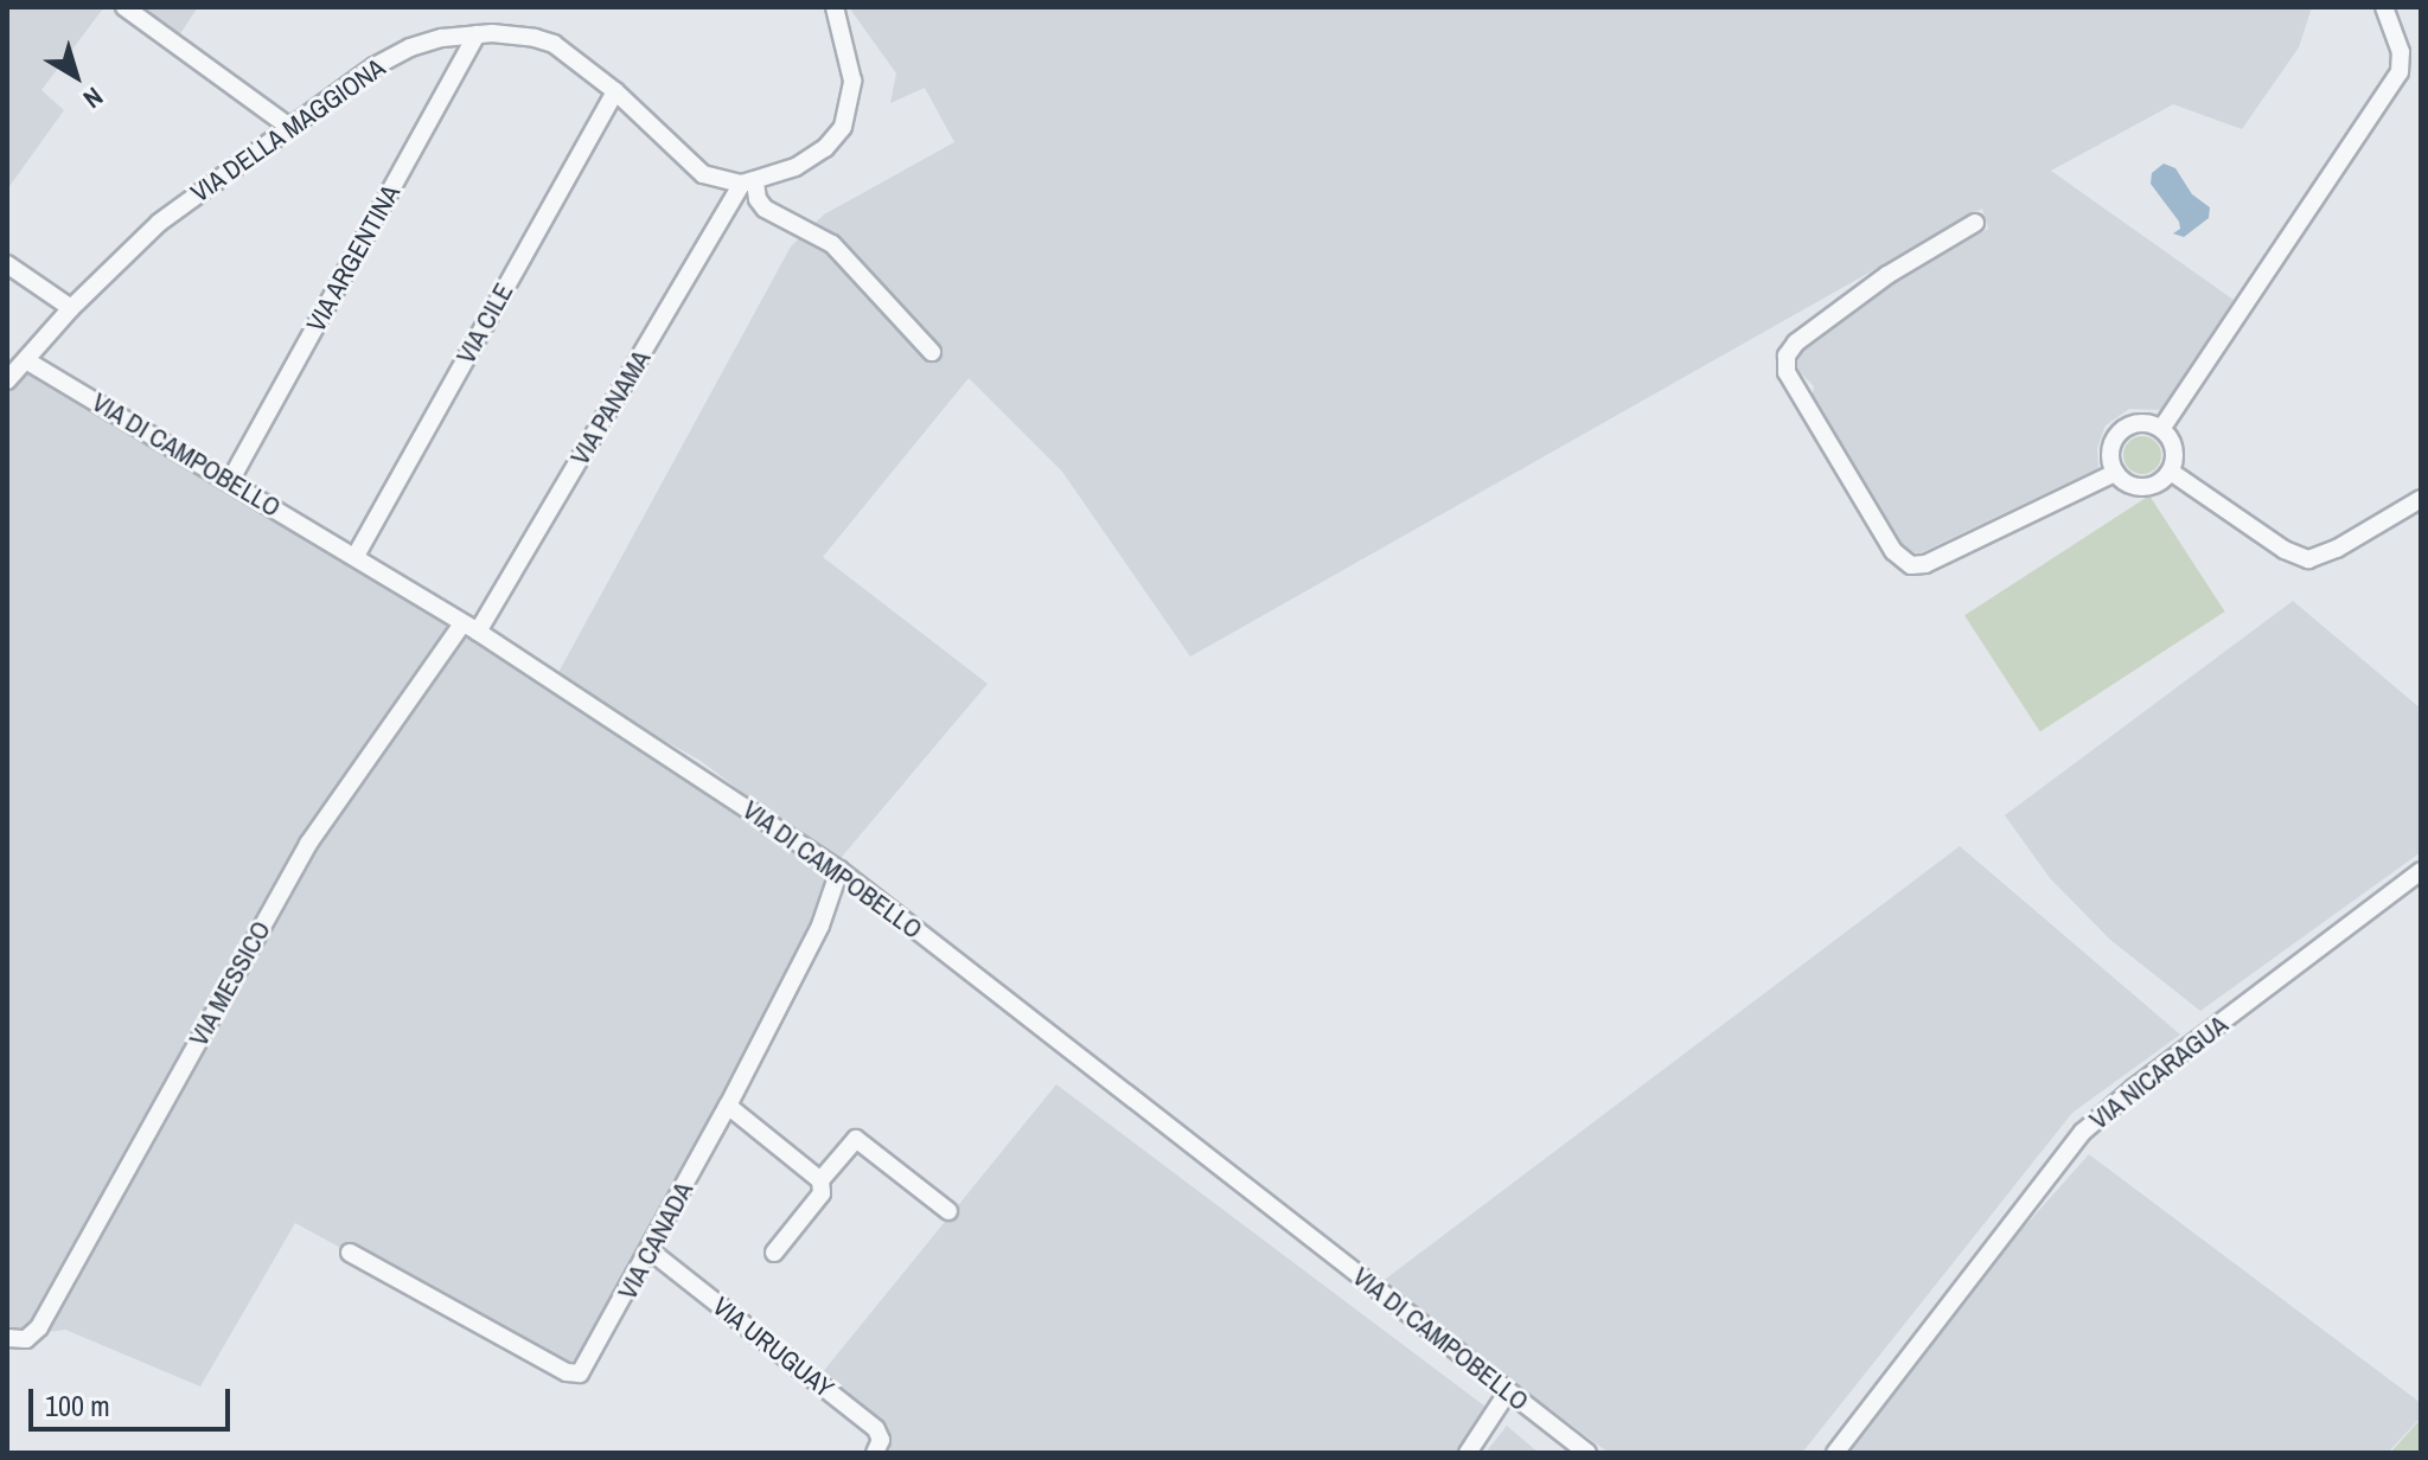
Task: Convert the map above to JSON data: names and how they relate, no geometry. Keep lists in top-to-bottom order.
{
  "streets": {
    "street": [
      "VIA DELLA MAGGIONA",
      "VIA ARGENTINA",
      "VIA CILE",
      "VIA PANAMA",
      "VIA DI CAMPOBELLO",
      "VIA MESSICO",
      "VIA NICARAGUA",
      "VIA CANADA",
      "VIA URUGUAY"
    ]
  },
  "crossings": [
    ["VIA DELLA MAGGIONA", "VIA ARGENTINA"],
    ["VIA DELLA MAGGIONA", "VIA CILE"],
    ["VIA DELLA MAGGIONA", "VIA PANAMA"],
    ["VIA DELLA MAGGIONA", "VIA DI CAMPOBELLO"],
    ["VIA ARGENTINA", "VIA DI CAMPOBELLO"],
    ["VIA CILE", "VIA DI CAMPOBELLO"],
    ["VIA PANAMA", "VIA DI CAMPOBELLO"],
    ["VIA PANAMA", "VIA MESSICO"],
    ["VIA DI CAMPOBELLO", "VIA MESSICO"],
    ["VIA DI CAMPOBELLO", "VIA CANADA"],
    ["VIA CANADA", "VIA URUGUAY"]
  ],
  "scale_bar": "100 m",
  "north": "bottom right"
}
